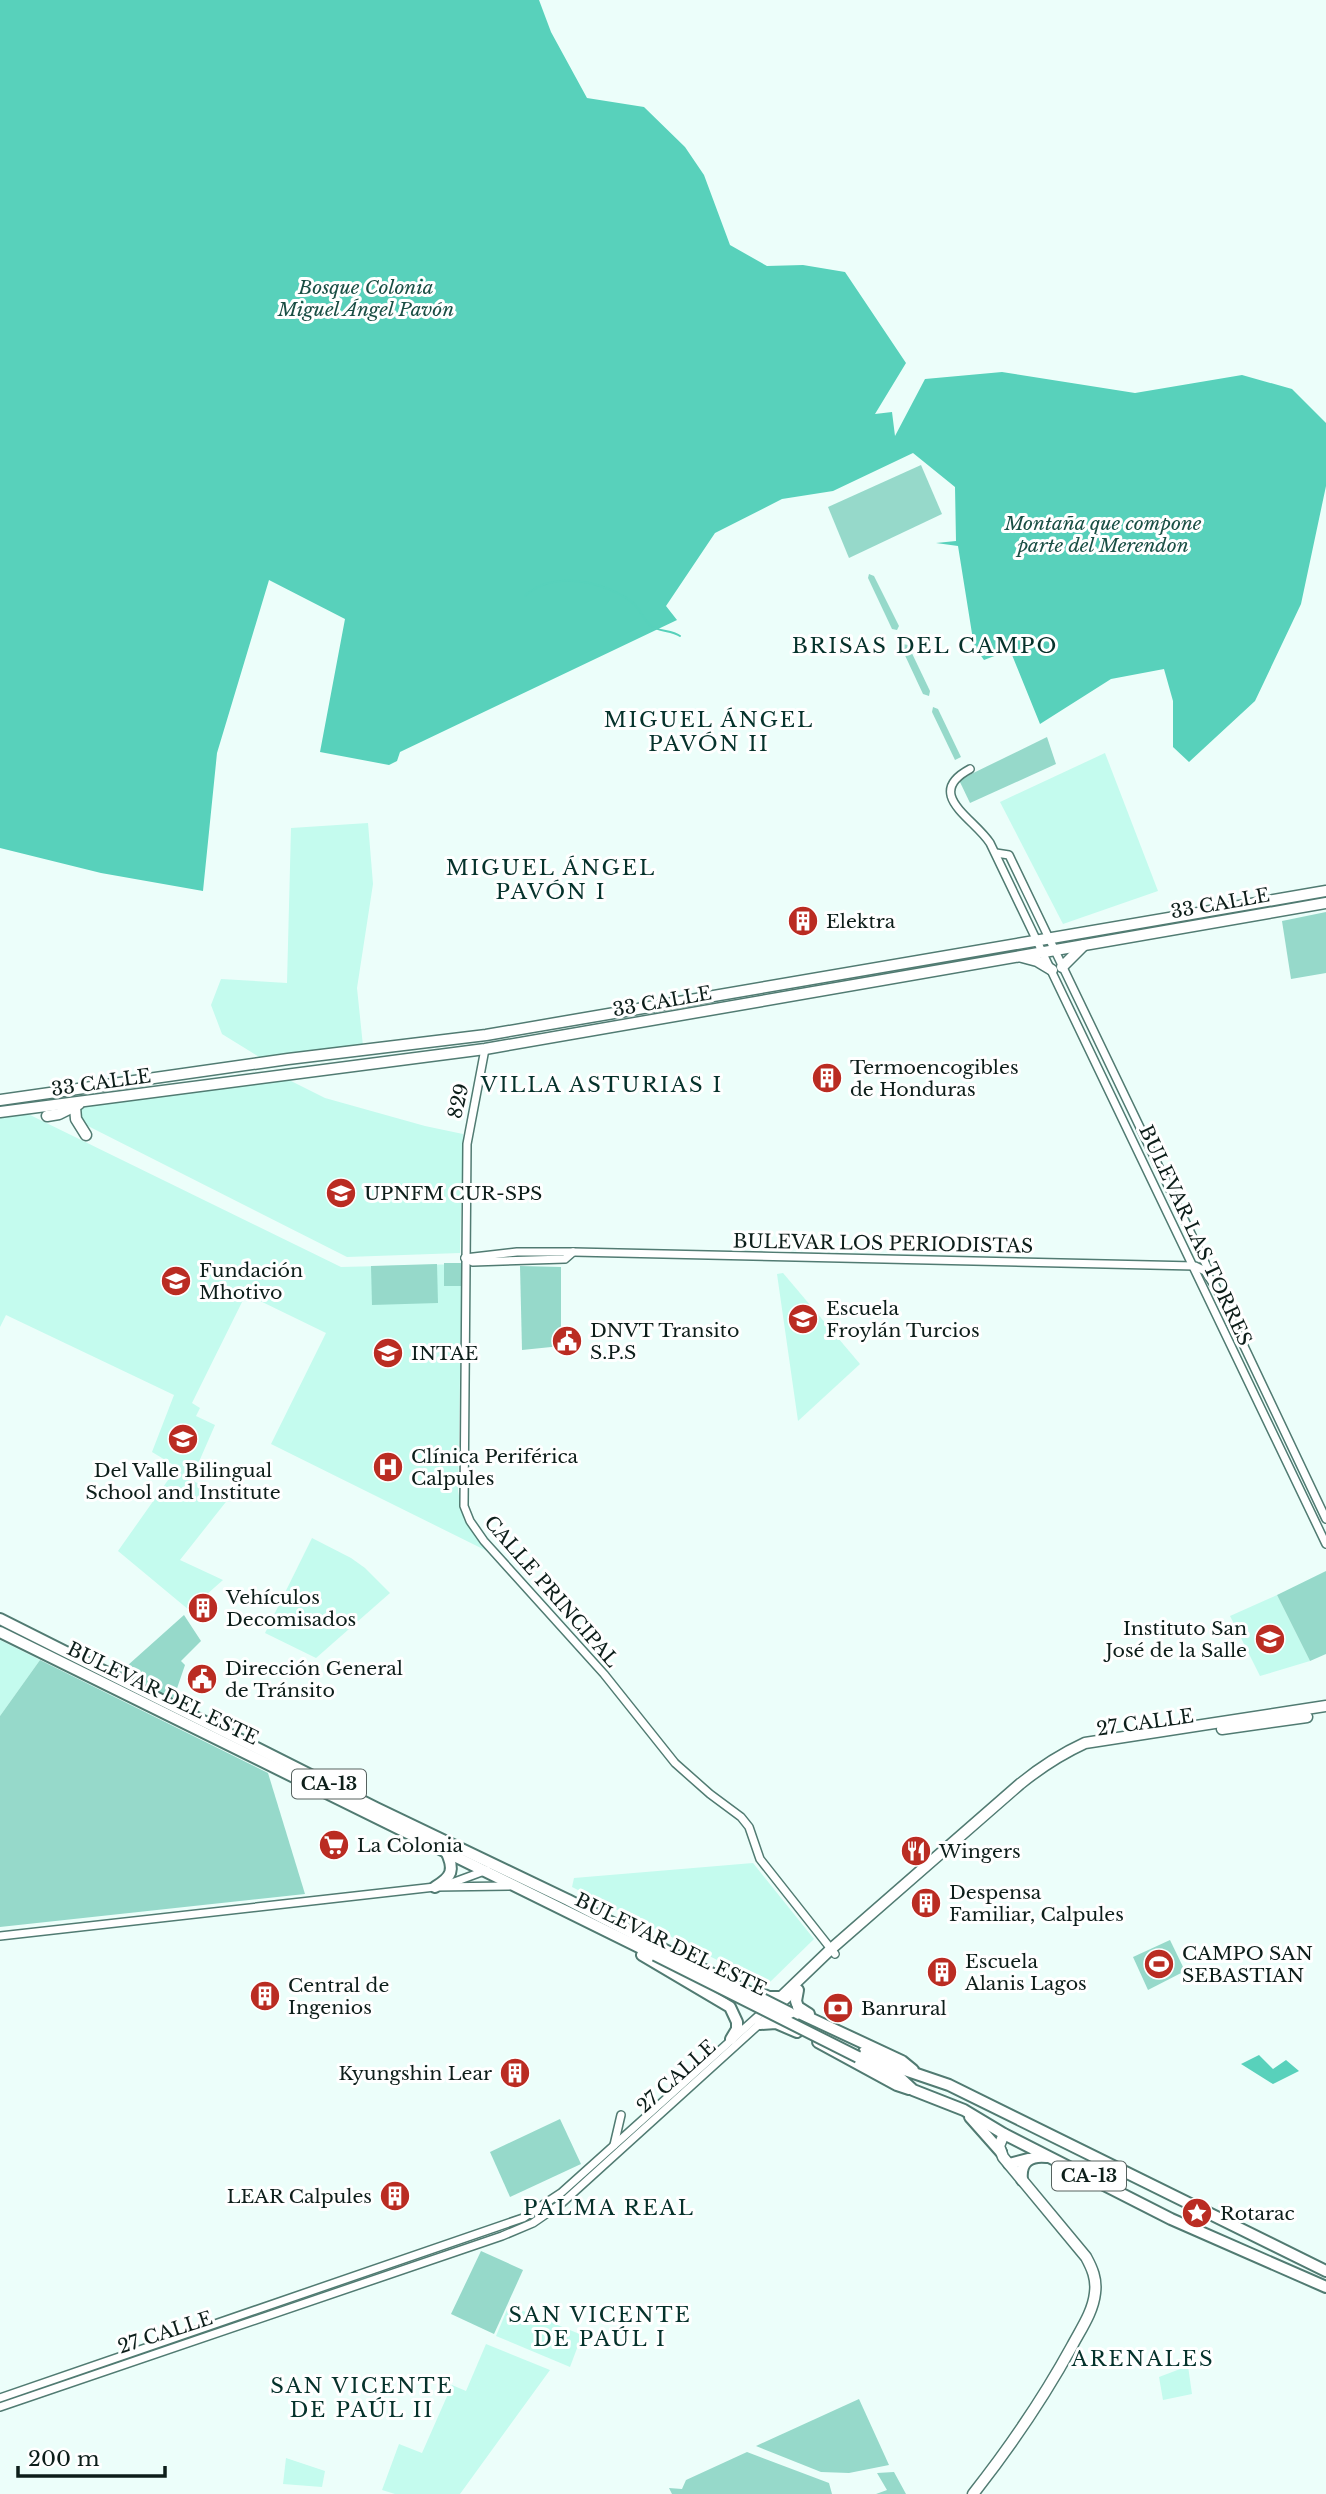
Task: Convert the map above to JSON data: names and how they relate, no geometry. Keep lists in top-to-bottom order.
{
  "streets": {
    "highway": ["BULEVAR DEL ESTE", "CA-13"],
    "main road": ["33 CALLE", "27 CALLE"],
    "street": [
      "829",
      "BULEVAR LAS TORRES",
      "BULEVAR LOS PERIODISTAS",
      "CALLE PRINCIPAL"
    ]
  },
  "crossings": [
    ["33 CALLE", "829"],
    ["33 CALLE", "BULEVAR LAS TORRES"],
    ["829", "CALLE PRINCIPAL"],
    ["BULEVAR LAS TORRES", "BULEVAR LOS PERIODISTAS"],
    ["BULEVAR LOS PERIODISTAS", "CALLE PRINCIPAL"],
    ["CALLE PRINCIPAL", "27 CALLE"]
  ],
  "districts": [
    "BRISAS DEL CAMPO",
    "MIGUEL ÁNGEL PAVÓN II",
    "MIGUEL ÁNGEL PAVÓN I",
    "VILLA ASTURIAS I",
    "PALMA REAL",
    "SAN VICENTE DE PAÚL I",
    "ARENALES",
    "SAN VICENTE DE PAÚL II"
  ],
  "parks": ["Bosque Colonia Miguel Ángel Pavón", "Montaña que compone parte del Merendon"],
  "places": {
    "building": [
      "Elektra",
      "Termoencogibles de Honduras",
      "Vehículos Decomisados",
      "Despensa Familiar, Calpules",
      "Escuela Alanis Lagos",
      "Central de Ingenios",
      "Kyungshin Lear",
      "LEAR Calpules"
    ],
    "school or university": [
      "UPNFM CUR-SPS",
      "Fundación Mhotivo",
      "Escuela Froylán Turcios",
      "INTAE",
      "Del Valle Bilingual School and Institute",
      "Instituto San José de la Salle"
    ],
    "public building": ["DNVT Transito S.P.S", "Dirección General de Tránsito"],
    "hospital": ["Clínica Periférica Calpules"],
    "supermarket": ["La Colonia"],
    "restaurant": ["Wingers"],
    "sports": ["CAMPO SAN SEBASTIAN"],
    "bank": ["Banrural"],
    "place": ["Rotarac"]
  },
  "scale_bar": "200 m"
}
